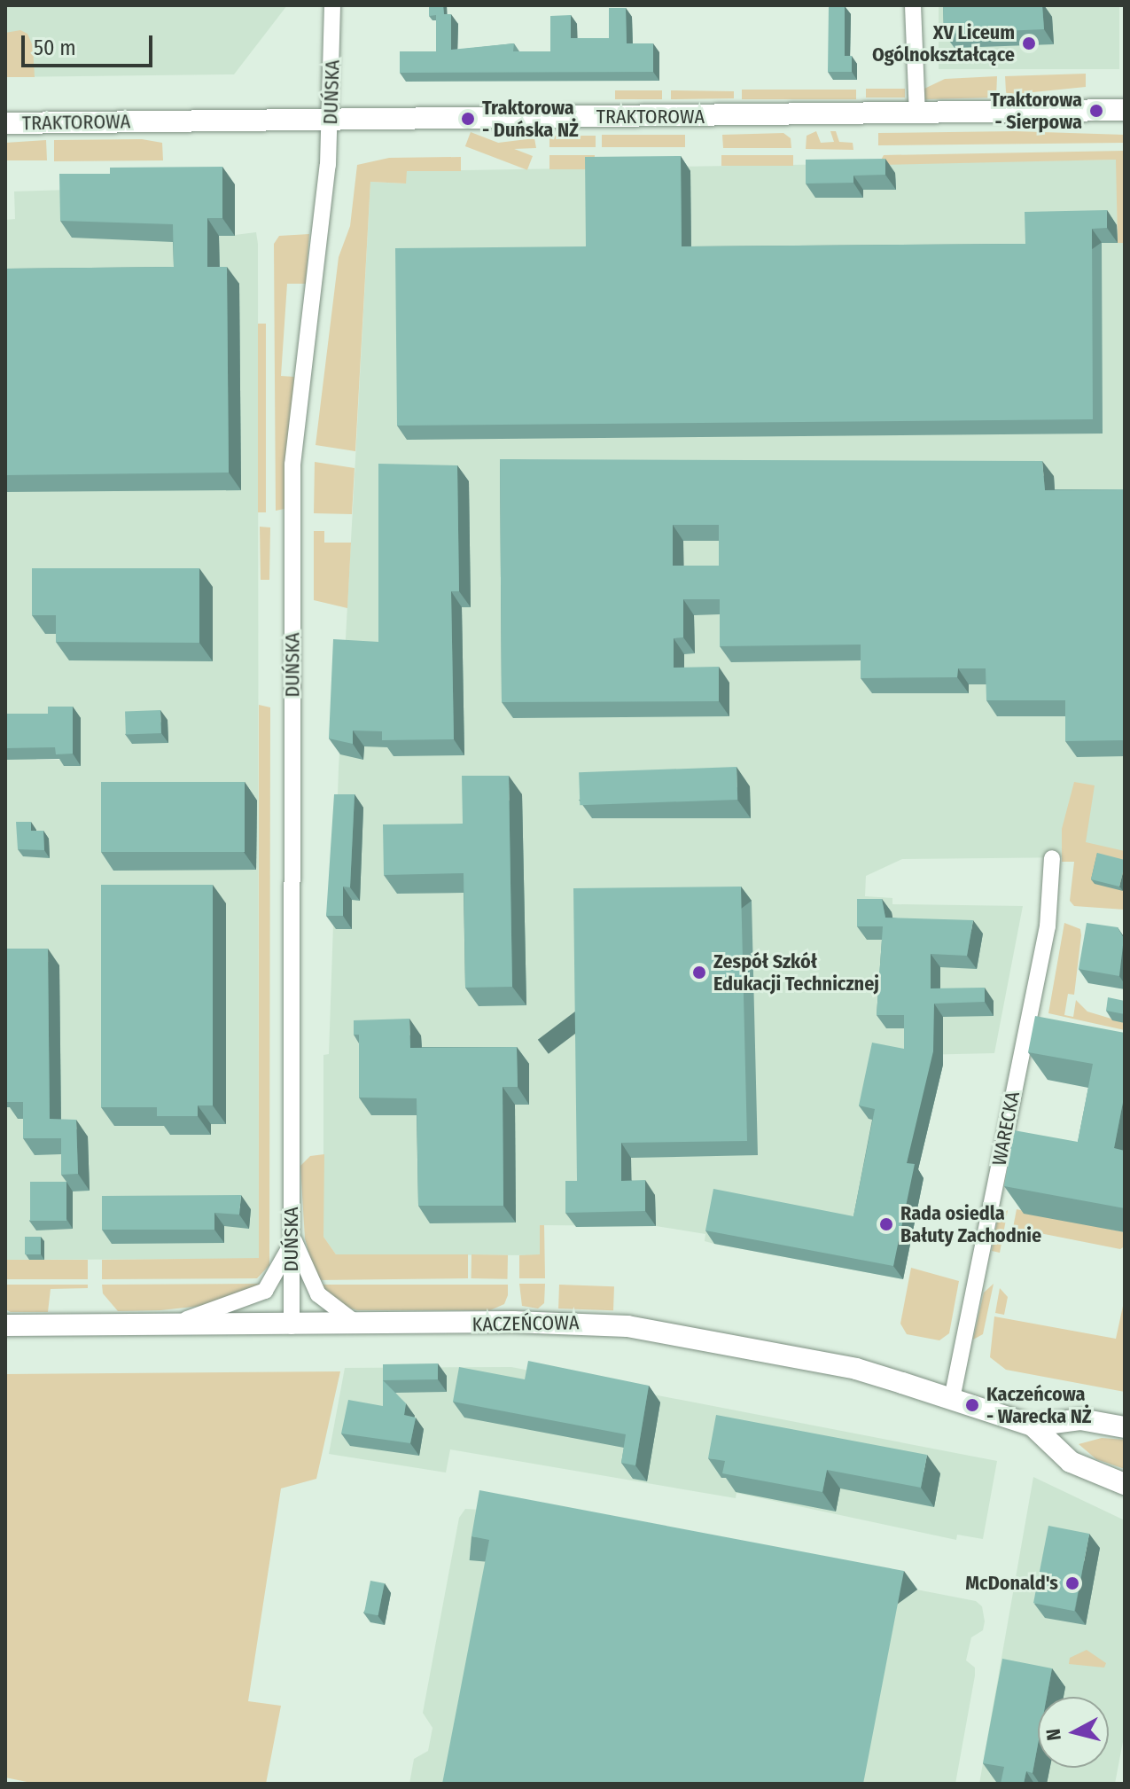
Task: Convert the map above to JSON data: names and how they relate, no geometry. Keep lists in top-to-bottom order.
{
  "streets": {
    "street": [
      "DUŃSKA",
      "TRAKTOROWA",
      "WARECKA",
      "KACZEŃCOWA"
    ]
  },
  "crossings": [
    ["DUŃSKA", "TRAKTOROWA"],
    ["DUŃSKA", "KACZEŃCOWA"],
    ["WARECKA", "KACZEŃCOWA"]
  ],
  "places": [
    "XV Liceum Ogólnokształcące",
    "Traktorowa - Sierpowa",
    "Traktorowa - Duńska NŻ",
    "Zespół Szkół Edukacji Technicznej",
    "Rada osiedla Bałuty Zachodnie",
    "Kaczeńcowa - Warecka NŻ",
    "McDonald's"
  ],
  "scale_bar": "50 m",
  "north": "left"
}
